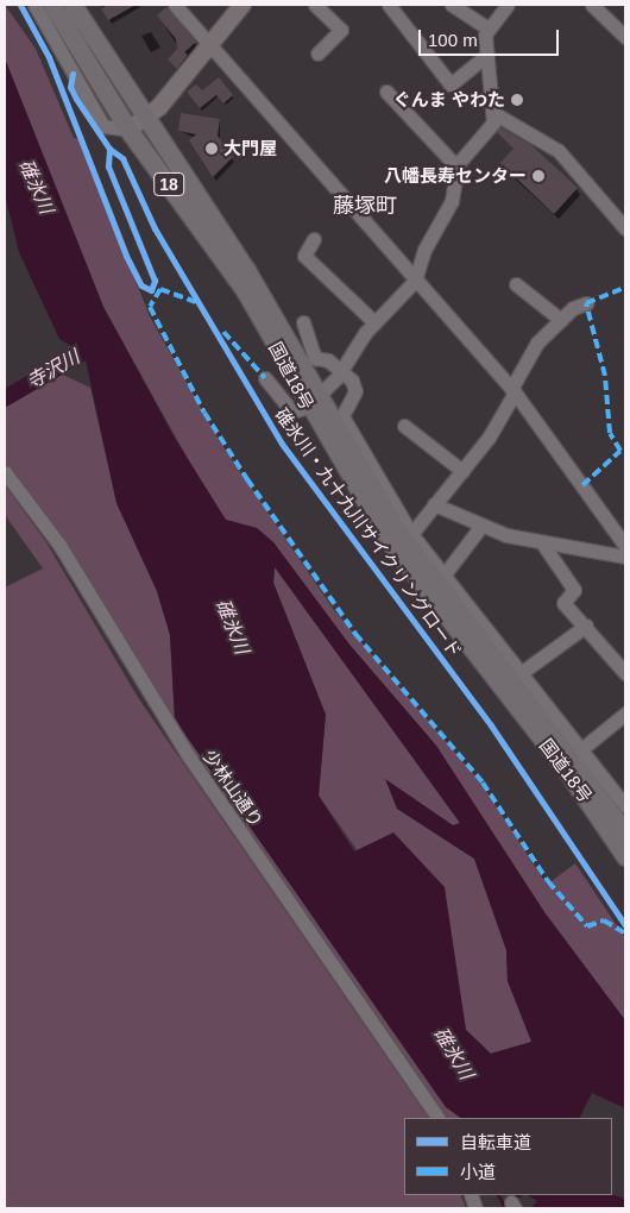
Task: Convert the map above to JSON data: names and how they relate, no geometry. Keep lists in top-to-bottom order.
{
  "streets": {
    "highway": ["18", "国道18号"],
    "street": ["少林山通り"],
    "cycle path": ["碓氷川・九十九川サイクリングロード"]
  },
  "crossings": [
    ["18", "国道18号"]
  ],
  "districts": ["藤塚町"],
  "water": ["碓氷川", "寺沢川"],
  "places": ["ぐんま やわた", "大門屋", "八幡長寿センター"],
  "legend": ["自転車道", "小道"],
  "scale_bar": "100 m"
}
